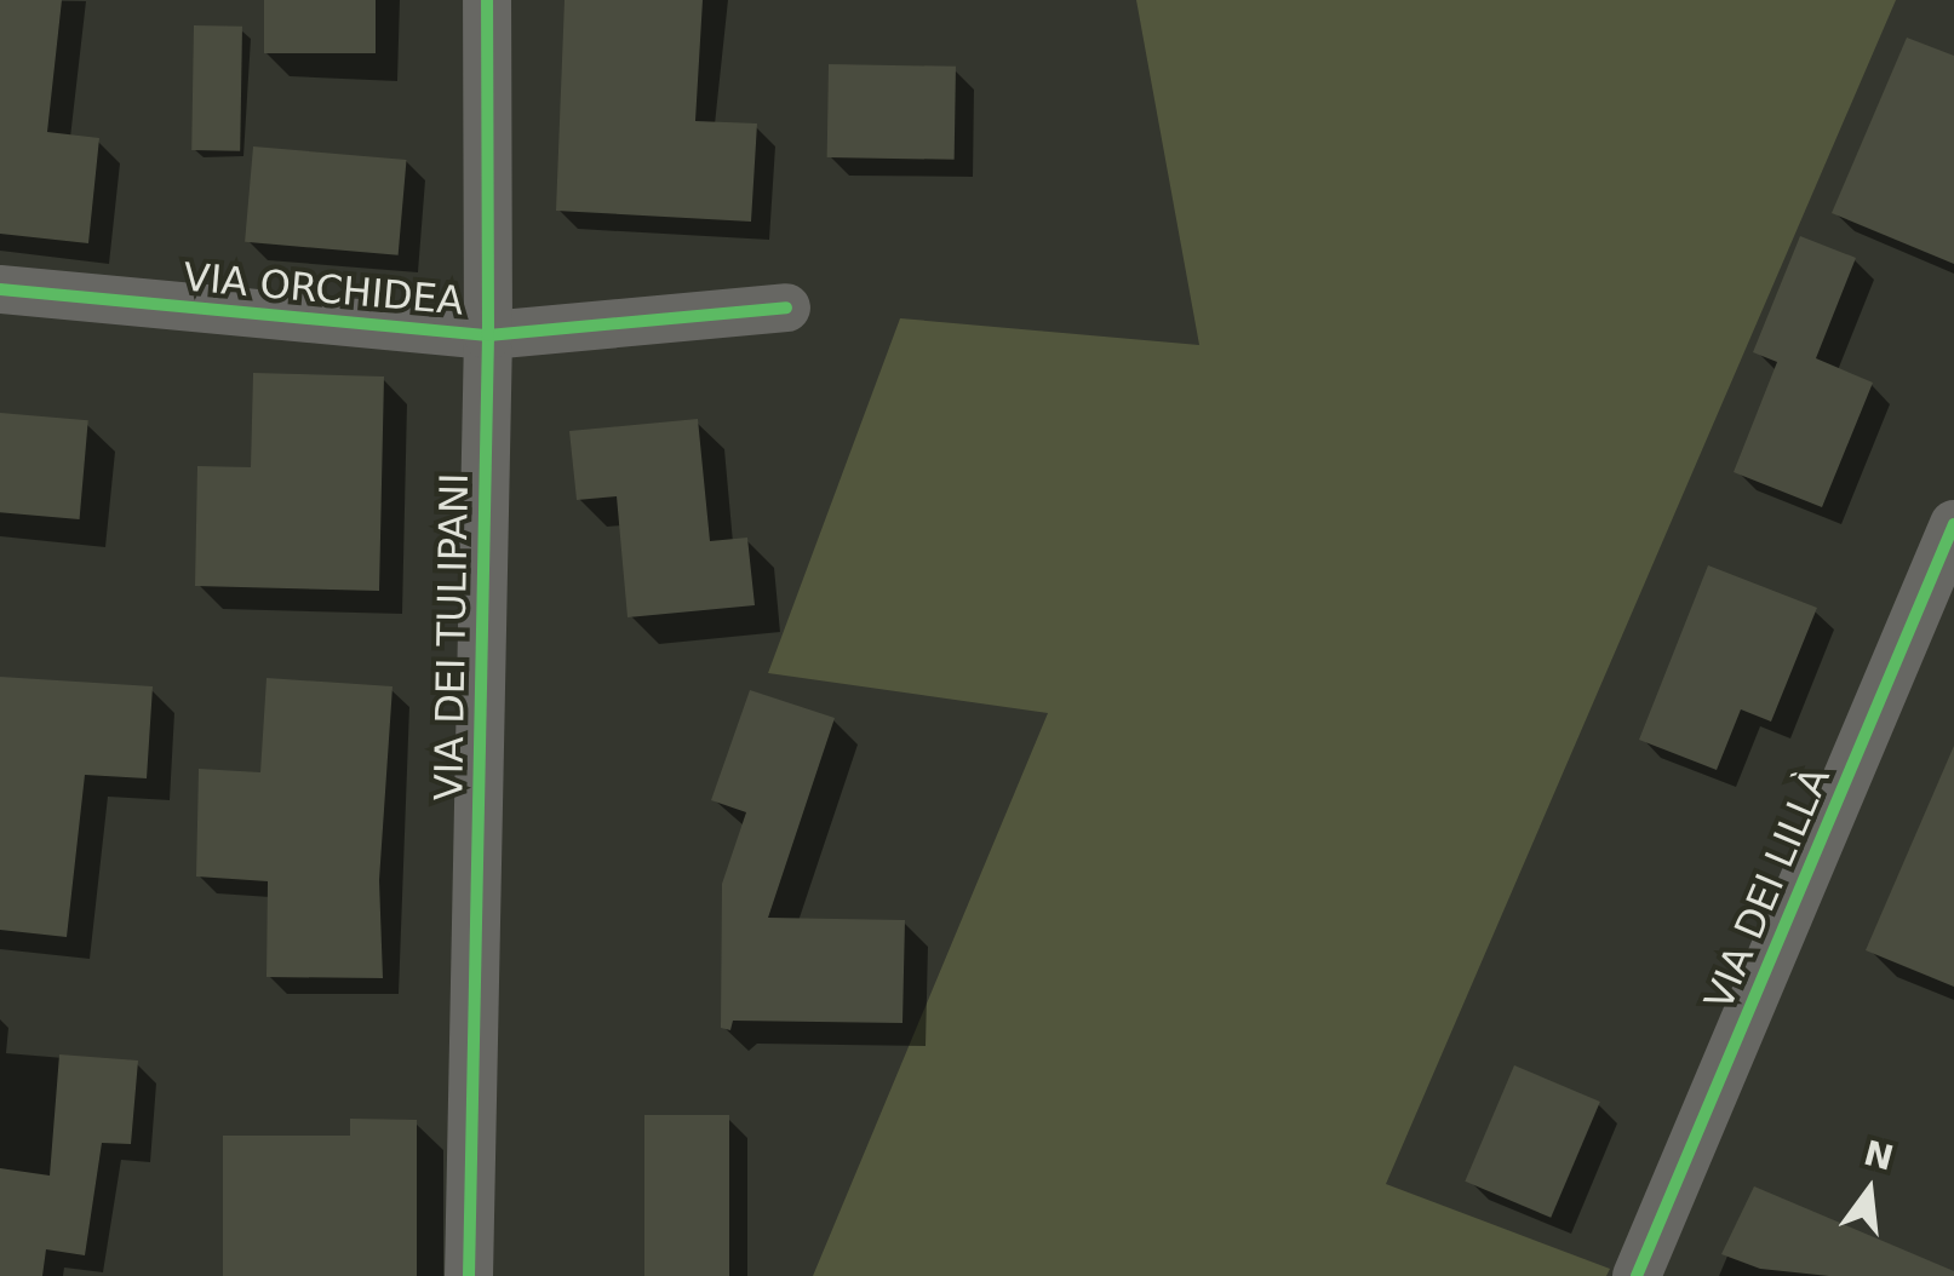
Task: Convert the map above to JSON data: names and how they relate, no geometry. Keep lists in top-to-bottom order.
{
  "streets": {
    "street": ["VIA ORCHIDEA", "VIA DEI TULIPANI", "VIA DEI LILLÀ"]
  },
  "crossings": [
    ["VIA ORCHIDEA", "VIA DEI TULIPANI"]
  ],
  "north": "top"
}
